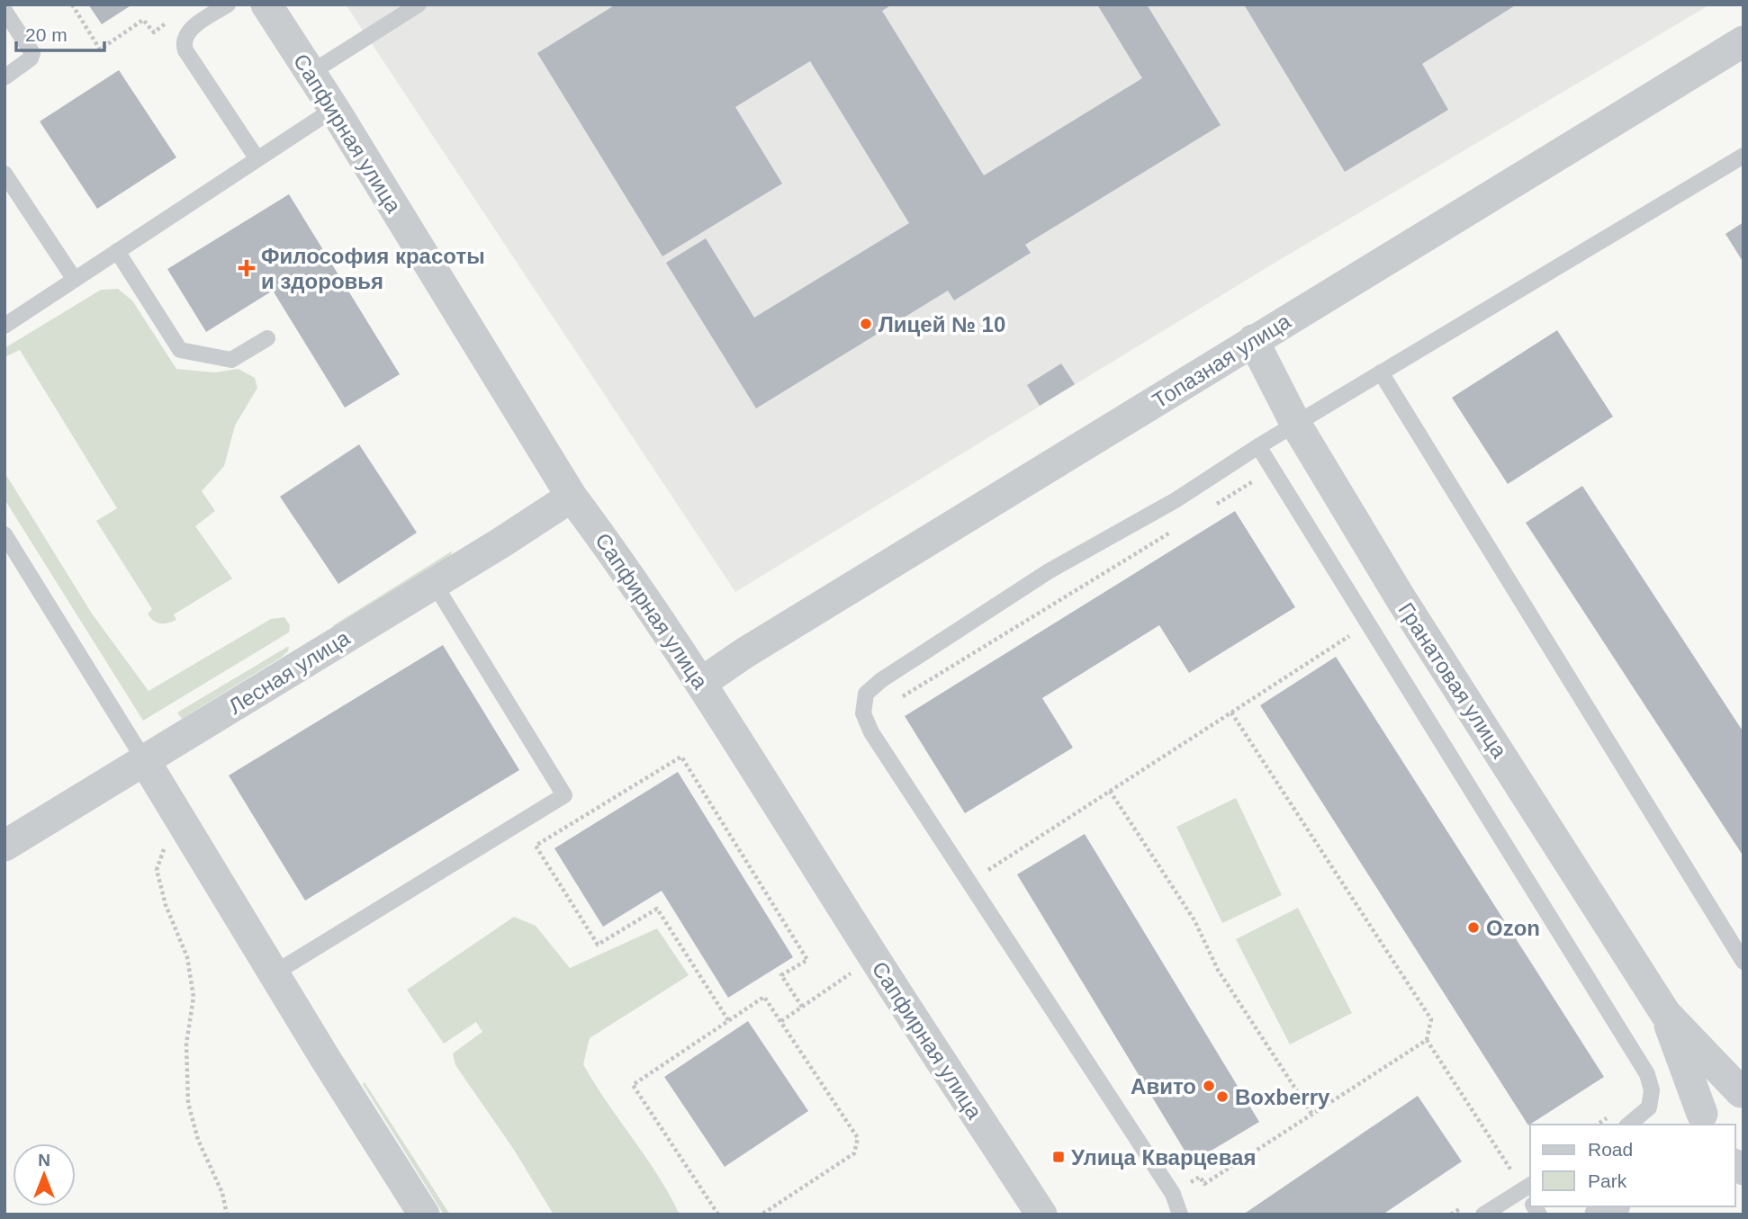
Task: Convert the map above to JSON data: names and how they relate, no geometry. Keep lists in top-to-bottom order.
{
  "streets": {
    "street": [
      "Сапфирная улица",
      "Топазная улица",
      "Лесная улица",
      "Гранатовая улица"
    ]
  },
  "crossings": [
    ["Сапфирная улица", "Топазная улица"],
    ["Сапфирная улица", "Лесная улица"],
    ["Топазная улица", "Гранатовая улица"]
  ],
  "places": {
    "health": ["Философия красоты и здоровья"],
    "other": [
      "Лицей № 10",
      "Ozon",
      "Авито",
      "Boxberry"
    ],
    "transit": ["Улица Кварцевая"]
  },
  "legend": ["Road", "Park"],
  "scale_bar": "20 m",
  "north": "top"
}
